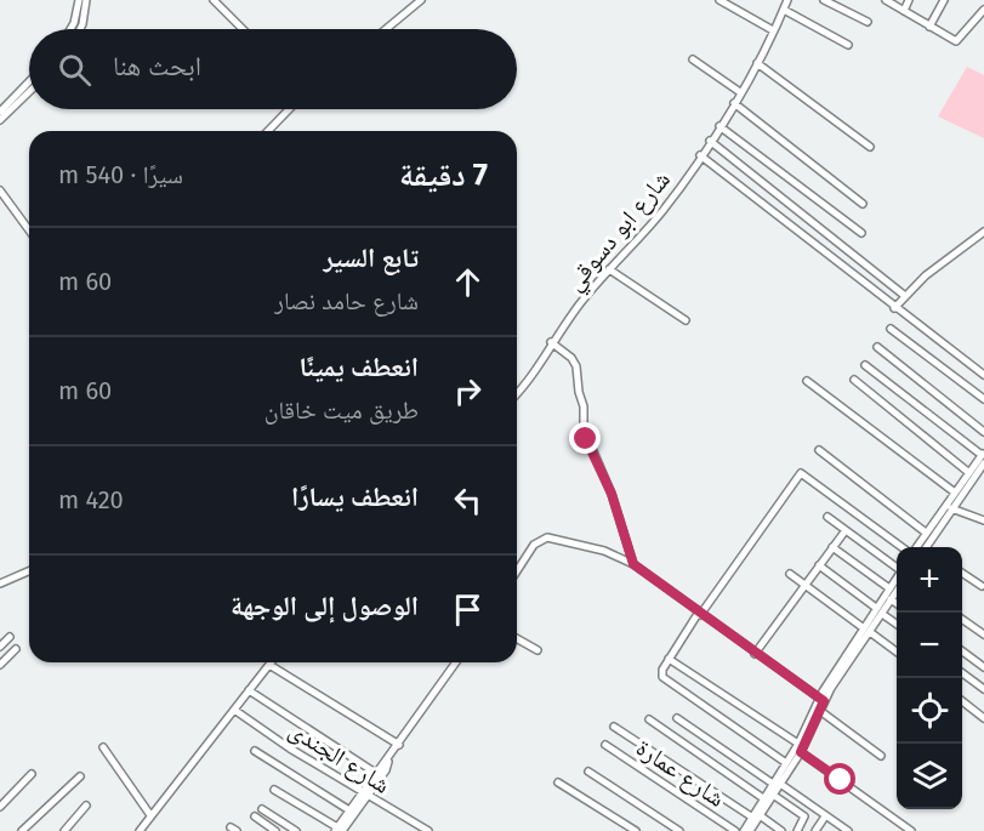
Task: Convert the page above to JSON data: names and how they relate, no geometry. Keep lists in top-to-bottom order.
{
  "streets": {
    "street": ["شارع ابو دسوقي", "شارع الجندى", "شارع عمارة"]
  },
  "page": {
    "search": "ابحث هنا",
    "heading": ["7 دقيقة", "سيرًا · 540 m"],
    "list": [
      ["تابع السير", "شارع حامد نصار", "60 m"],
      ["انعطف يمينًا", "طريق ميت خاقان", "60 m"],
      ["انعطف يسارًا", "420 m"],
      "الوصول إلى الوجهة"
    ],
    "map_buttons": ["+", "−"]
  }
}
